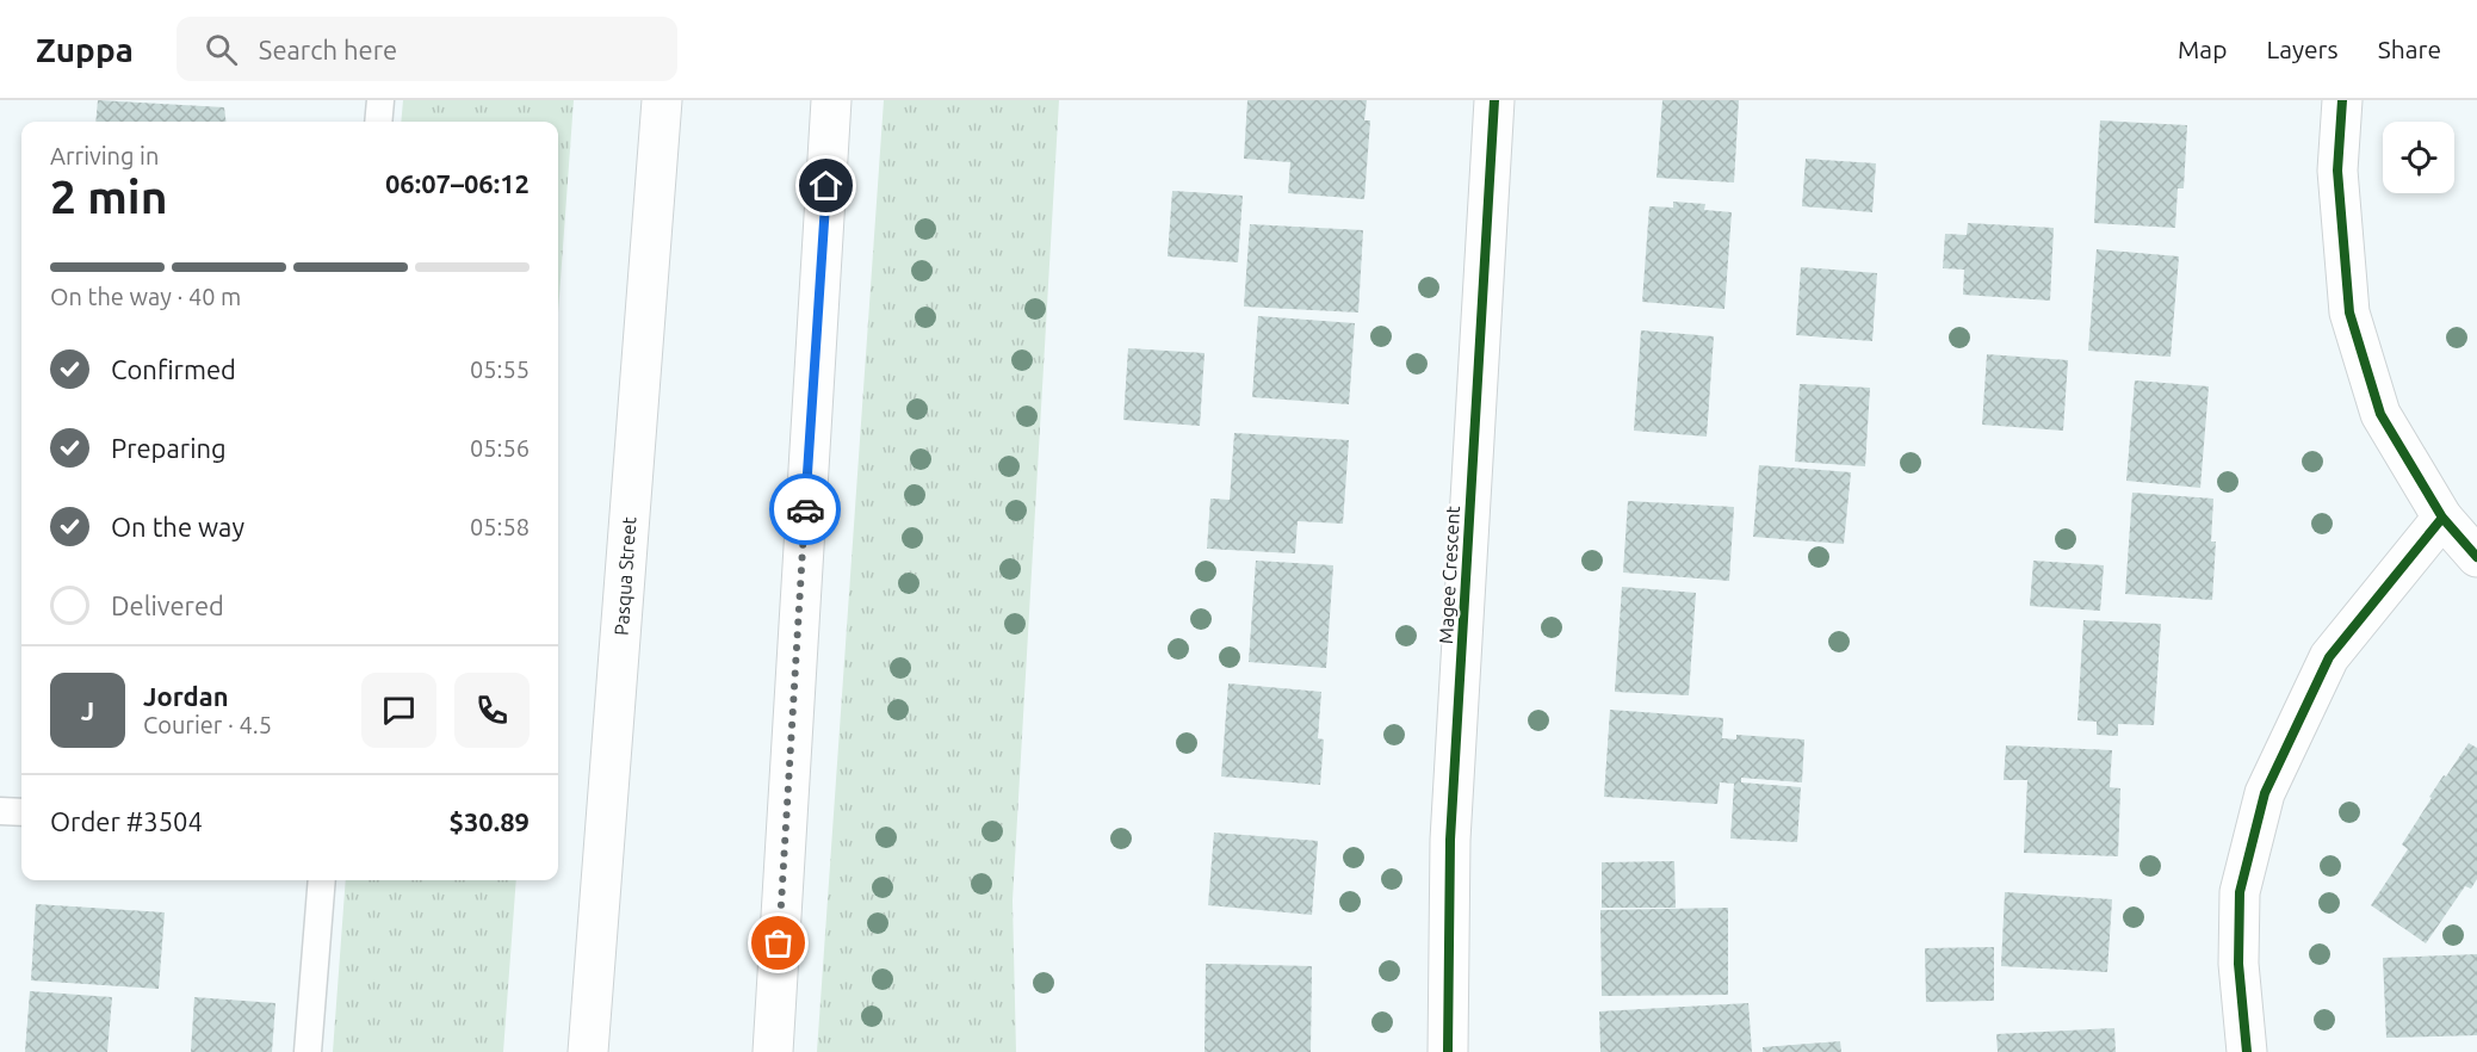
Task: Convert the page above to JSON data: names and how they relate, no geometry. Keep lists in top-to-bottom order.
{
  "streets": {
    "street": ["Magee Crescent", "Pasqua Street"]
  },
  "page": {
    "header": "Zuppa",
    "search": "Search here",
    "nav": ["Map", "Layers", "Share"],
    "heading": ["2 min", "Arriving in", "06:07–06:12"],
    "panel": [
      "Jordan",
      "Courier · 4.5",
      "Order #3504",
      "$30.89"
    ],
    "bar": "On the way · 40 m",
    "list": [
      ["Confirmed", "05:55"],
      ["Preparing", "05:56"],
      ["On the way", "05:58"],
      "Delivered"
    ],
    "round": "J"
  }
}
